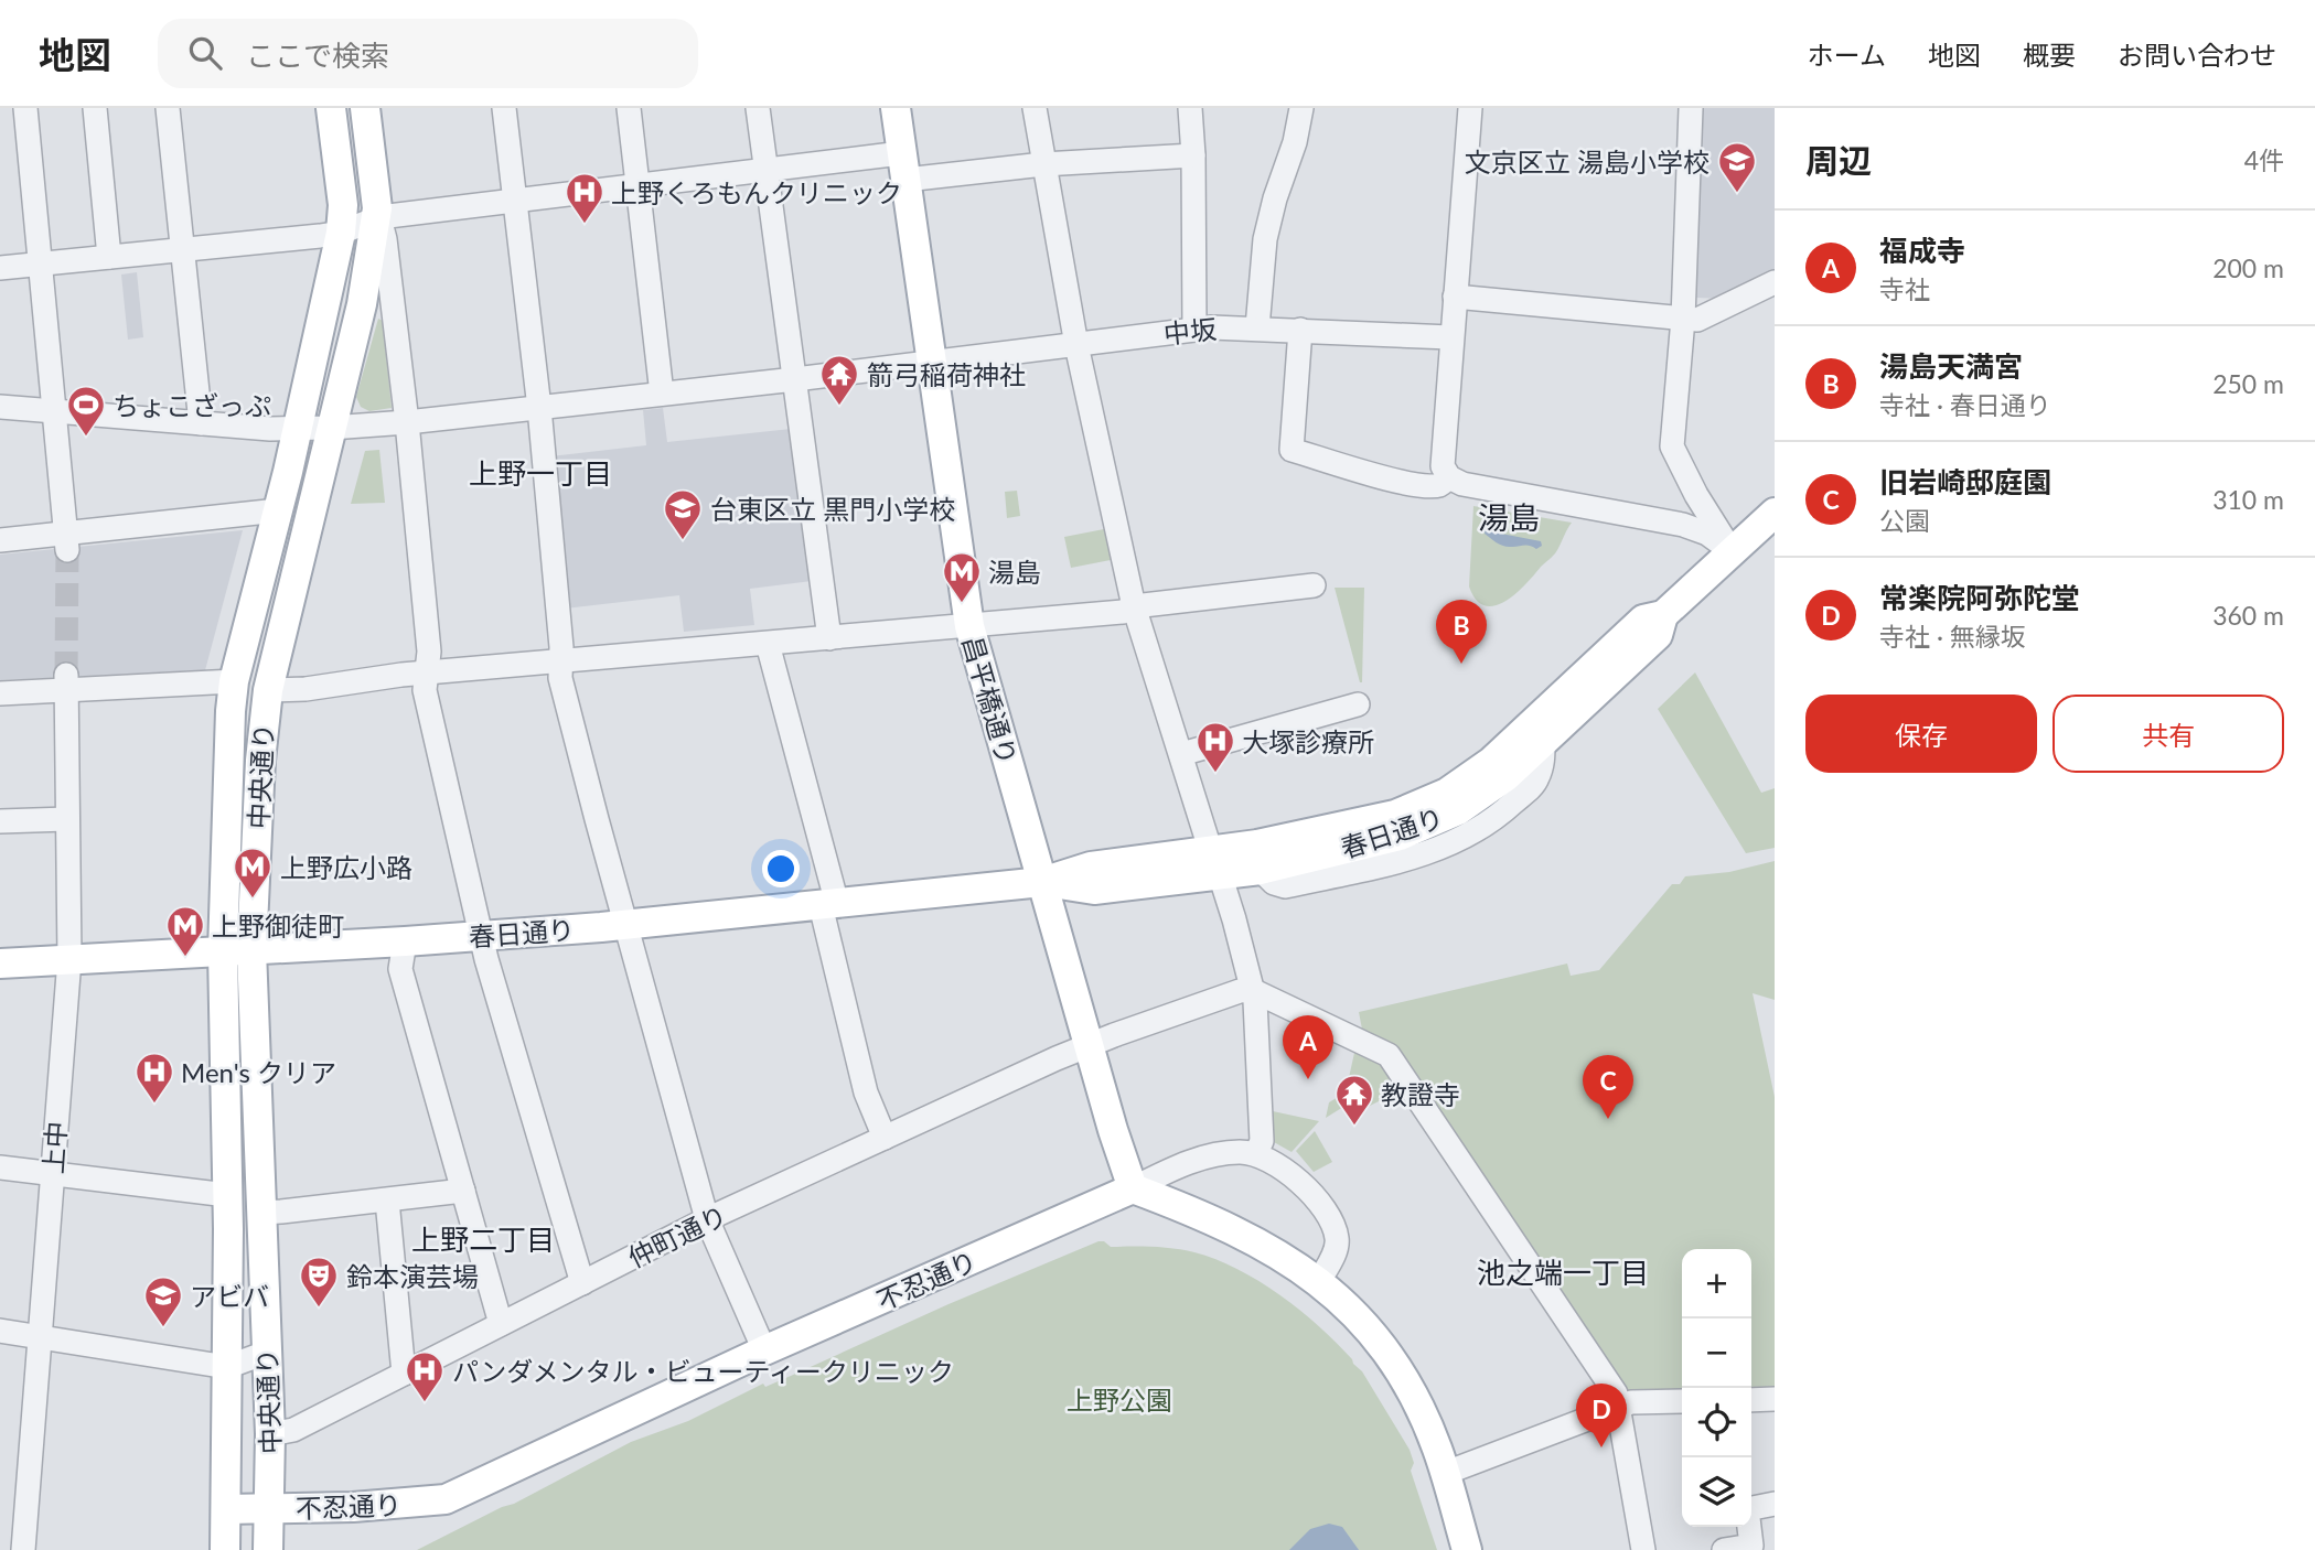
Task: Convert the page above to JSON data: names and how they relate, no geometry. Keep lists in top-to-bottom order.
{
  "streets": {
    "main road": [
      "昌平橋通り",
      "中央通り",
      "春日通り",
      "不忍通り"
    ],
    "street": ["中坂", "上中", "仲町通り"]
  },
  "crossings": [
    ["中坂", "昌平橋通り"],
    ["中坂", "中央通り"],
    ["昌平橋通り", "春日通り"],
    ["昌平橋通り", "仲町通り"],
    ["昌平橋通り", "不忍通り"],
    ["中央通り", "春日通り"],
    ["中央通り", "仲町通り"],
    ["中央通り", "不忍通り"],
    ["春日通り", "上中"]
  ],
  "districts": [
    "上野一丁目",
    "湯島",
    "上野二丁目",
    "池之端一丁目"
  ],
  "parks": ["上野公園"],
  "places": {
    "school or university": ["文京区立 湯島小学校", "台東区立 黒門小学校", "アビバ"],
    "hospital": [
      "上野くろもんクリニック",
      "大塚診療所",
      "Men's クリア",
      "パンダメンタル・ビューティークリニック"
    ],
    "temple": ["箭弓稲荷神社", "教證寺"],
    "sports": ["ちょこざっぷ"],
    "metro station": ["湯島", "上野広小路", "上野御徒町"],
    "theatre": ["鈴本演芸場"]
  },
  "page": {
    "header": "地図",
    "search": "ここで検索",
    "nav": [
      "ホーム",
      "地図",
      "概要",
      "お問い合わせ"
    ],
    "heading": ["周辺", "4件"],
    "list": [
      {
        "mark": "A",
        "name": "福成寺",
        "note": "寺社",
        "value": "200 m"
      },
      {
        "mark": "B",
        "name": "湯島天満宮",
        "note": "寺社 · 春日通り",
        "value": "250 m"
      },
      {
        "mark": "C",
        "name": "旧岩崎邸庭園",
        "note": "公園",
        "value": "310 m"
      },
      {
        "mark": "D",
        "name": "常楽院阿弥陀堂",
        "note": "寺社 · 無縁坂",
        "value": "360 m"
      }
    ],
    "pins": [
      "B",
      "A",
      "C",
      "D"
    ],
    "buttons": ["保存", "共有"],
    "map_buttons": ["+", "−"]
  }
}
